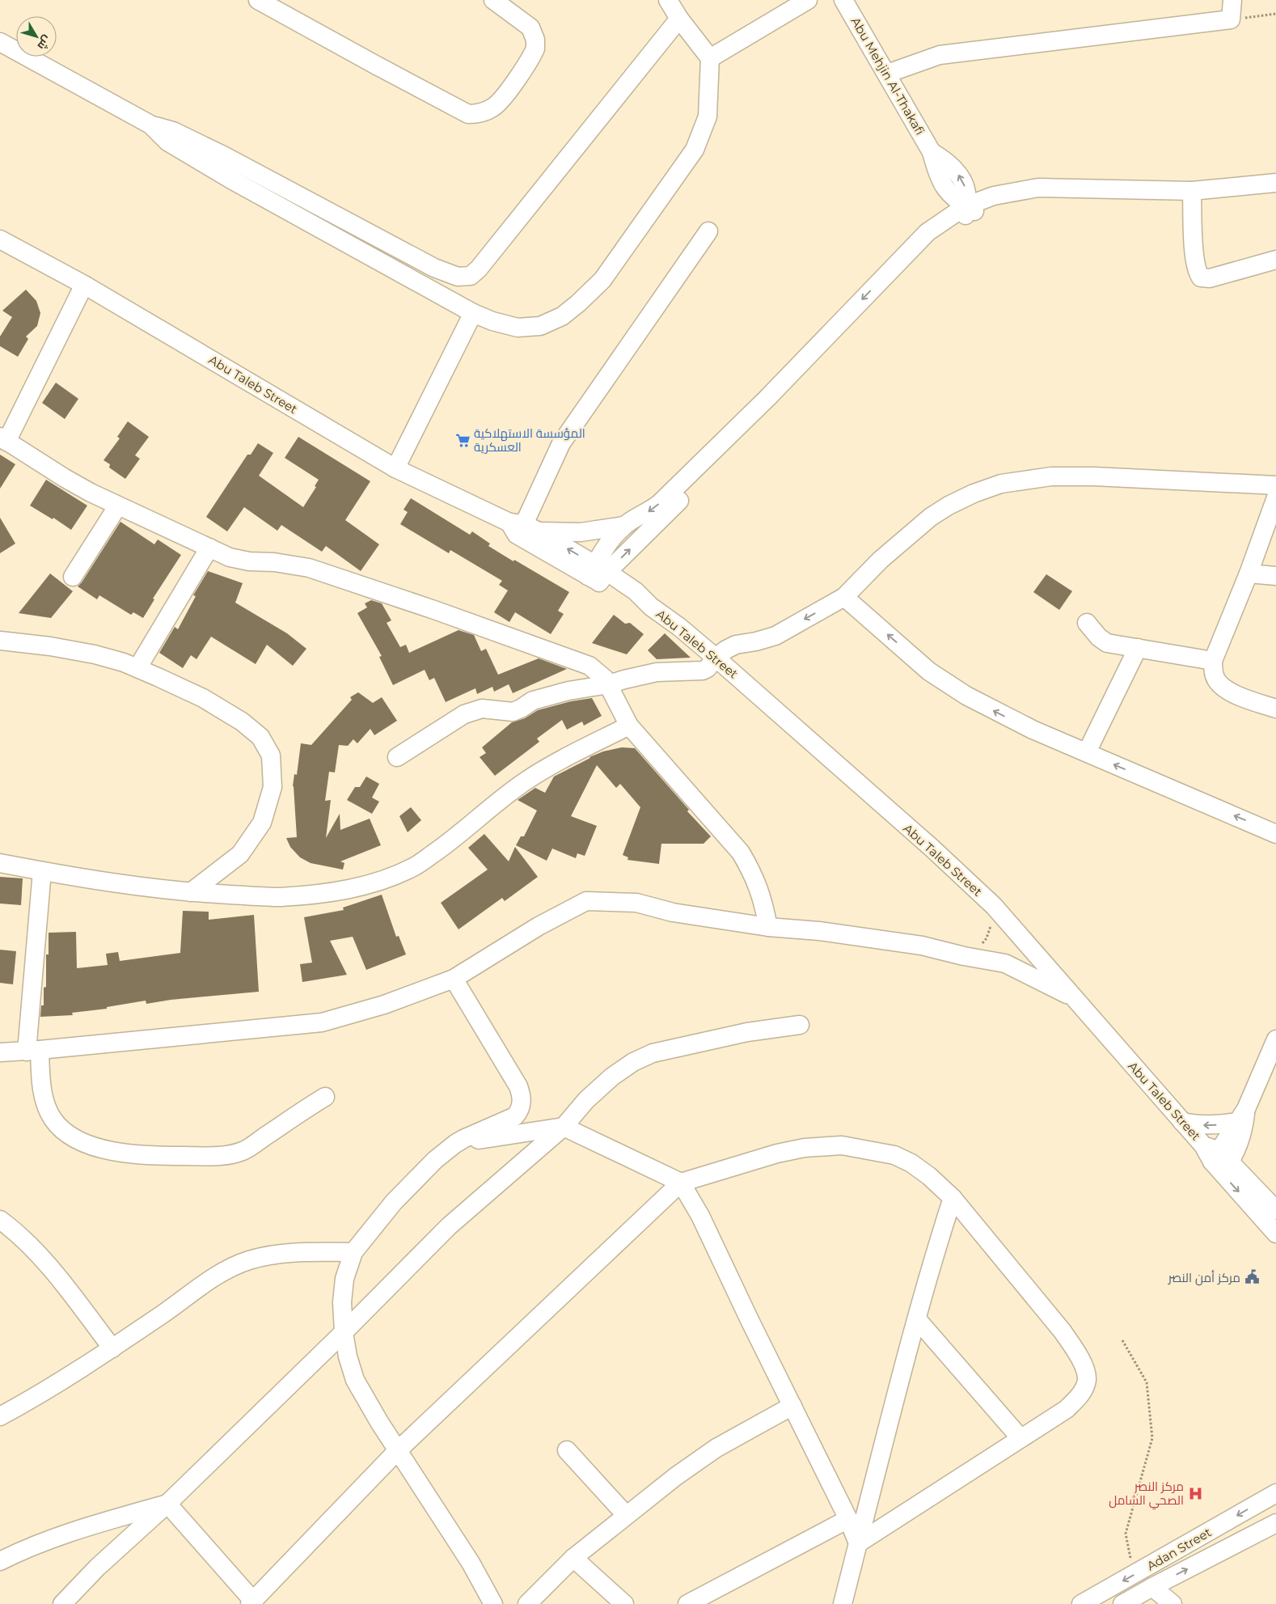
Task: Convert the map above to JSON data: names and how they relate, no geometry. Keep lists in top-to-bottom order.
{
  "streets": {
    "street": ["Abu Mehjin Al-Thakafi", "Abu Taleb Street", "Adan Street"]
  },
  "places": {
    "supermarket": ["المؤسسة الاستهلاكية العسكرية"],
    "public building": ["مركز أمن النصر"],
    "hospital": ["مركز النصر الصحي الشامل"]
  },
  "north": "bottom right"
}
